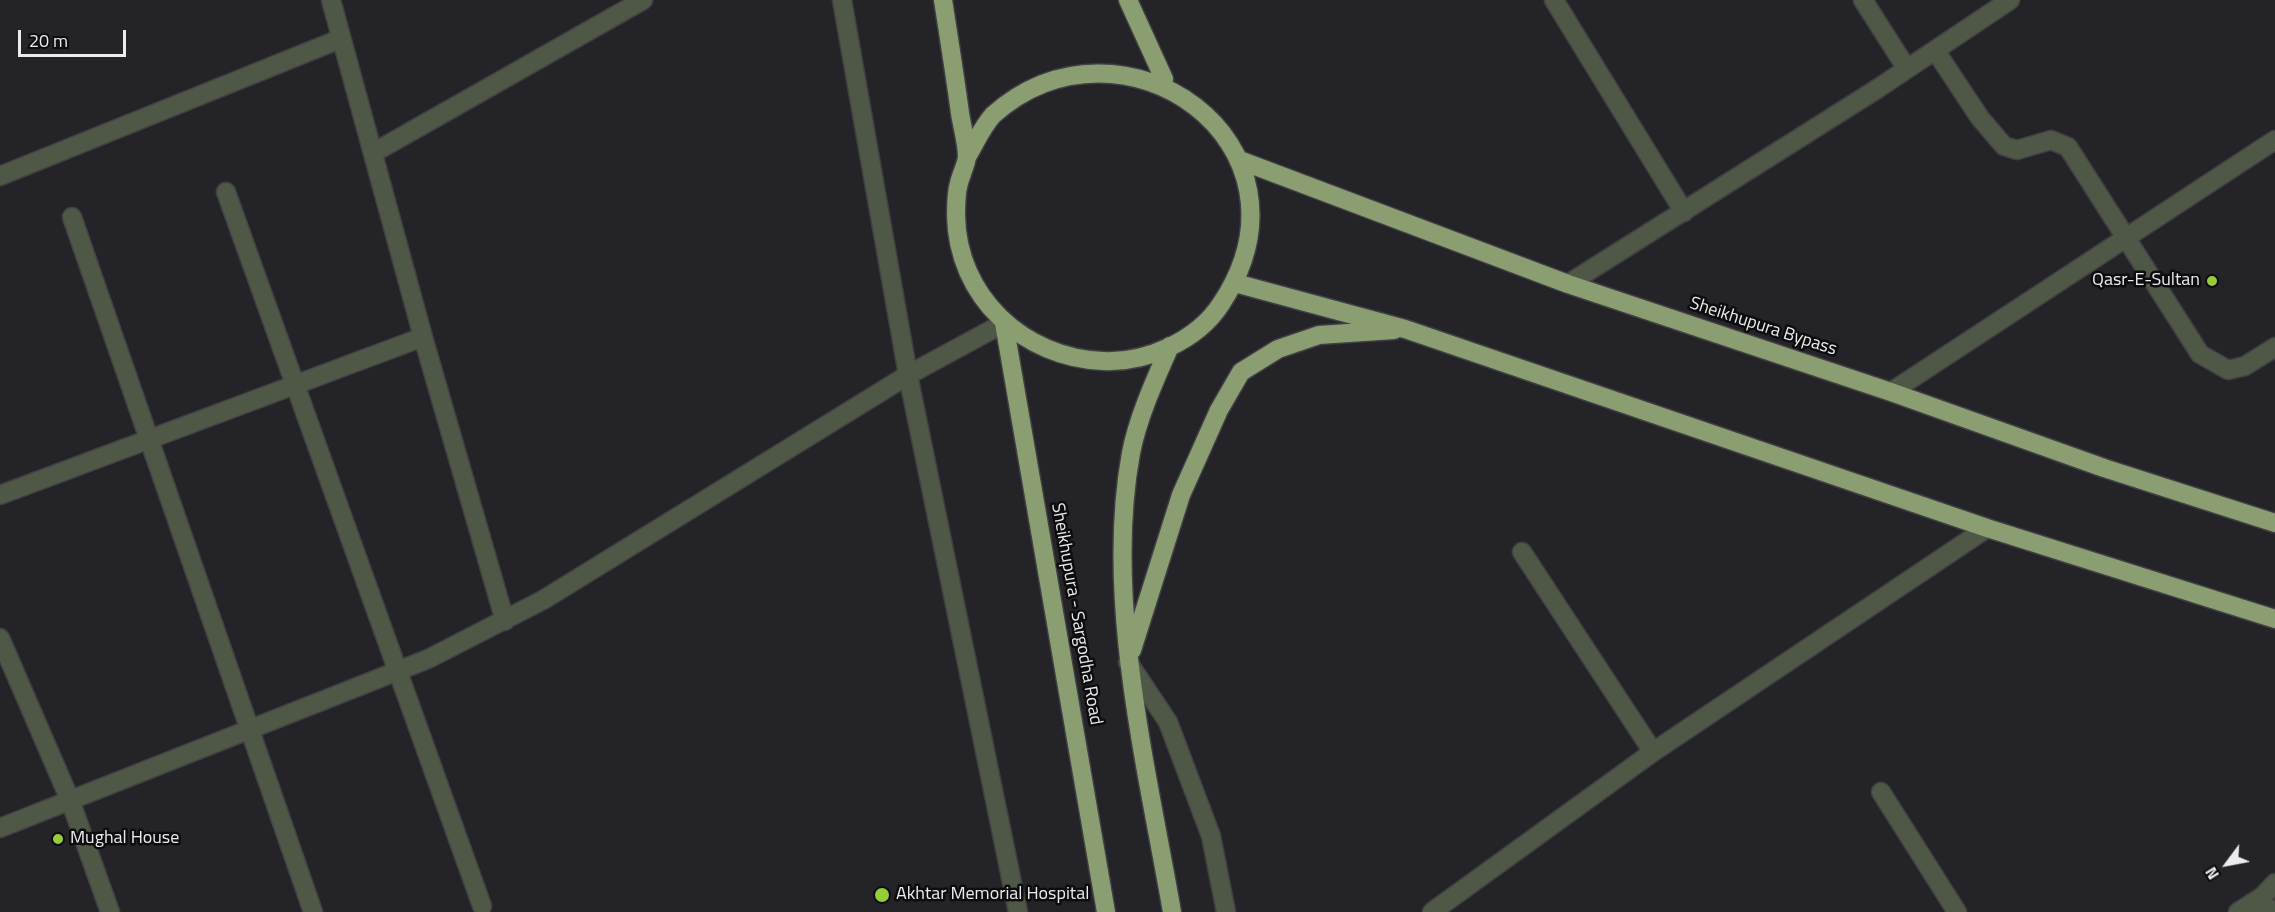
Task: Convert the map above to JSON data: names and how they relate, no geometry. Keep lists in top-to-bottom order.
{
  "streets": {
    "highway": ["Sheikhupura Bypass", "Sheikhupura - Sargodha Road"]
  },
  "places": ["Qasr-E-Sultan", "Mughal House", "Akhtar Memorial Hospital"],
  "scale_bar": "20 m",
  "north": "bottom left"
}
